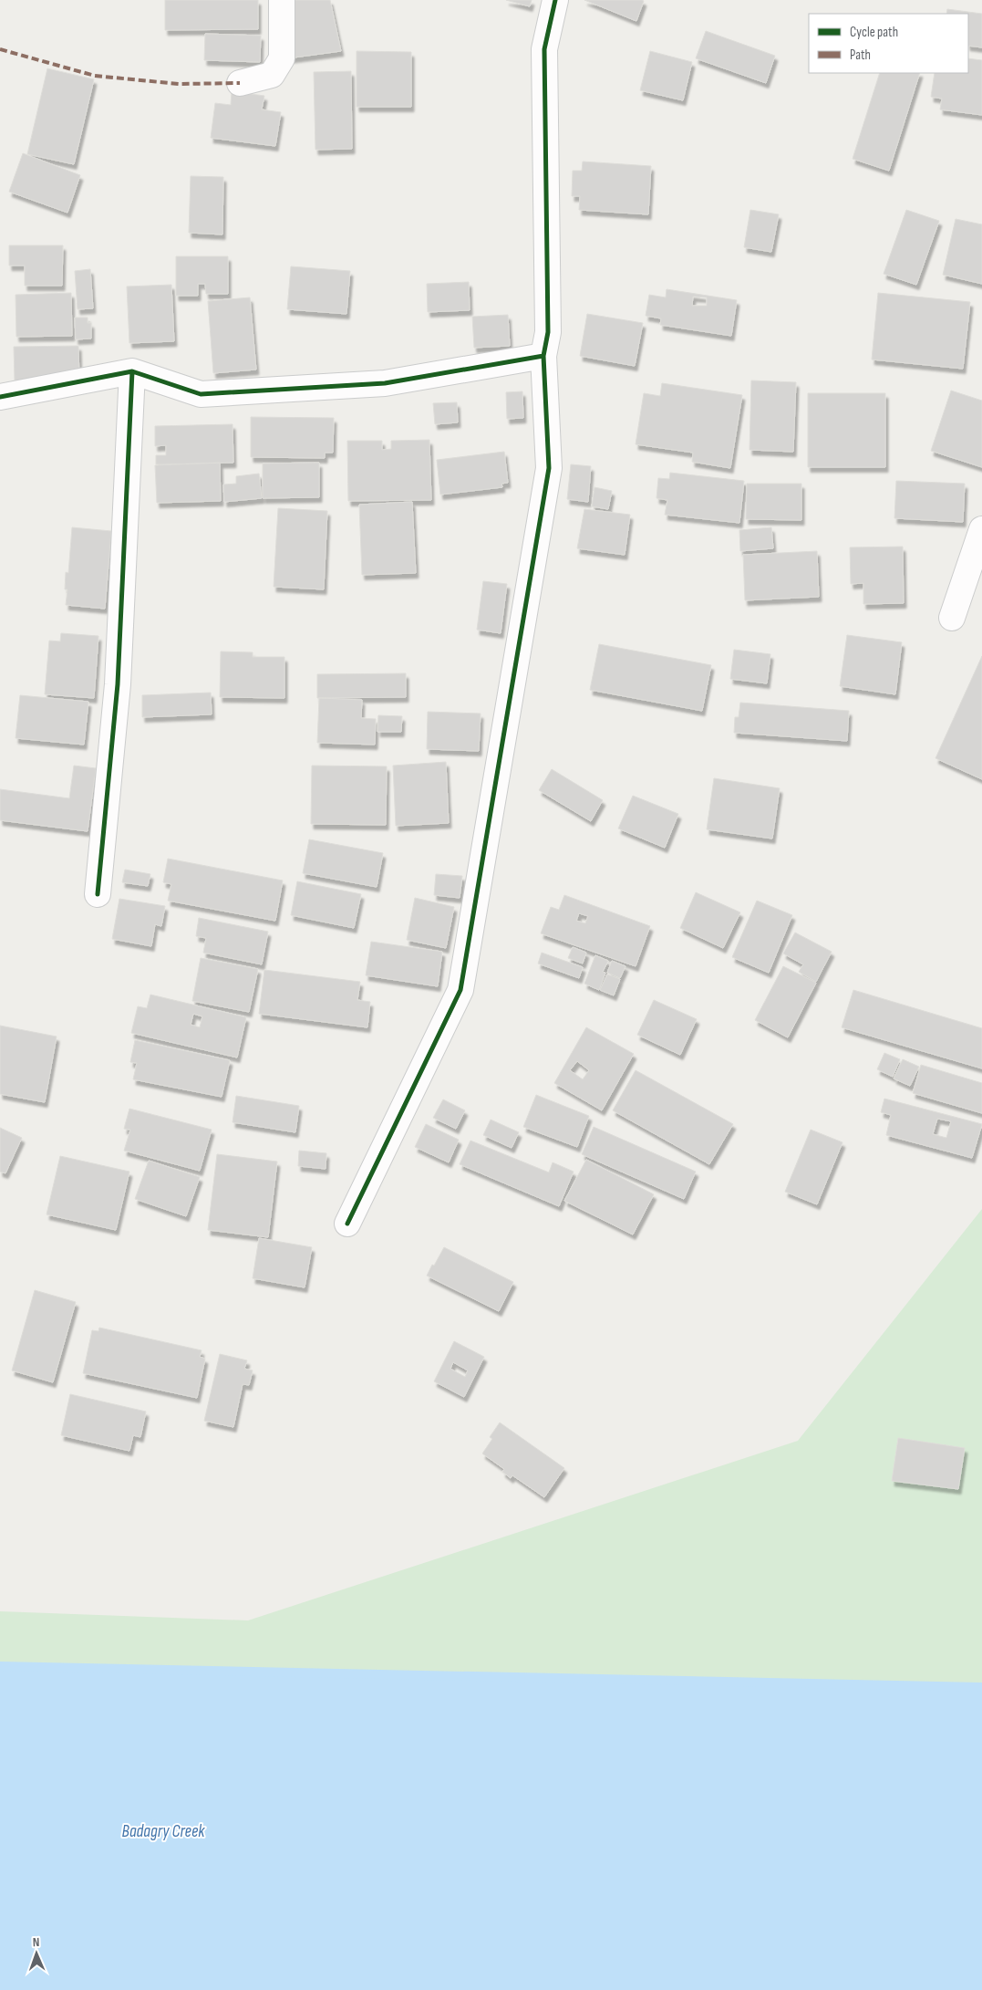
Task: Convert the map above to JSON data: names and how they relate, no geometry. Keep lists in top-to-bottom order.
{
  "water": ["Badagry Creek"],
  "legend": ["Cycle path", "Path"],
  "north": "top"
}
